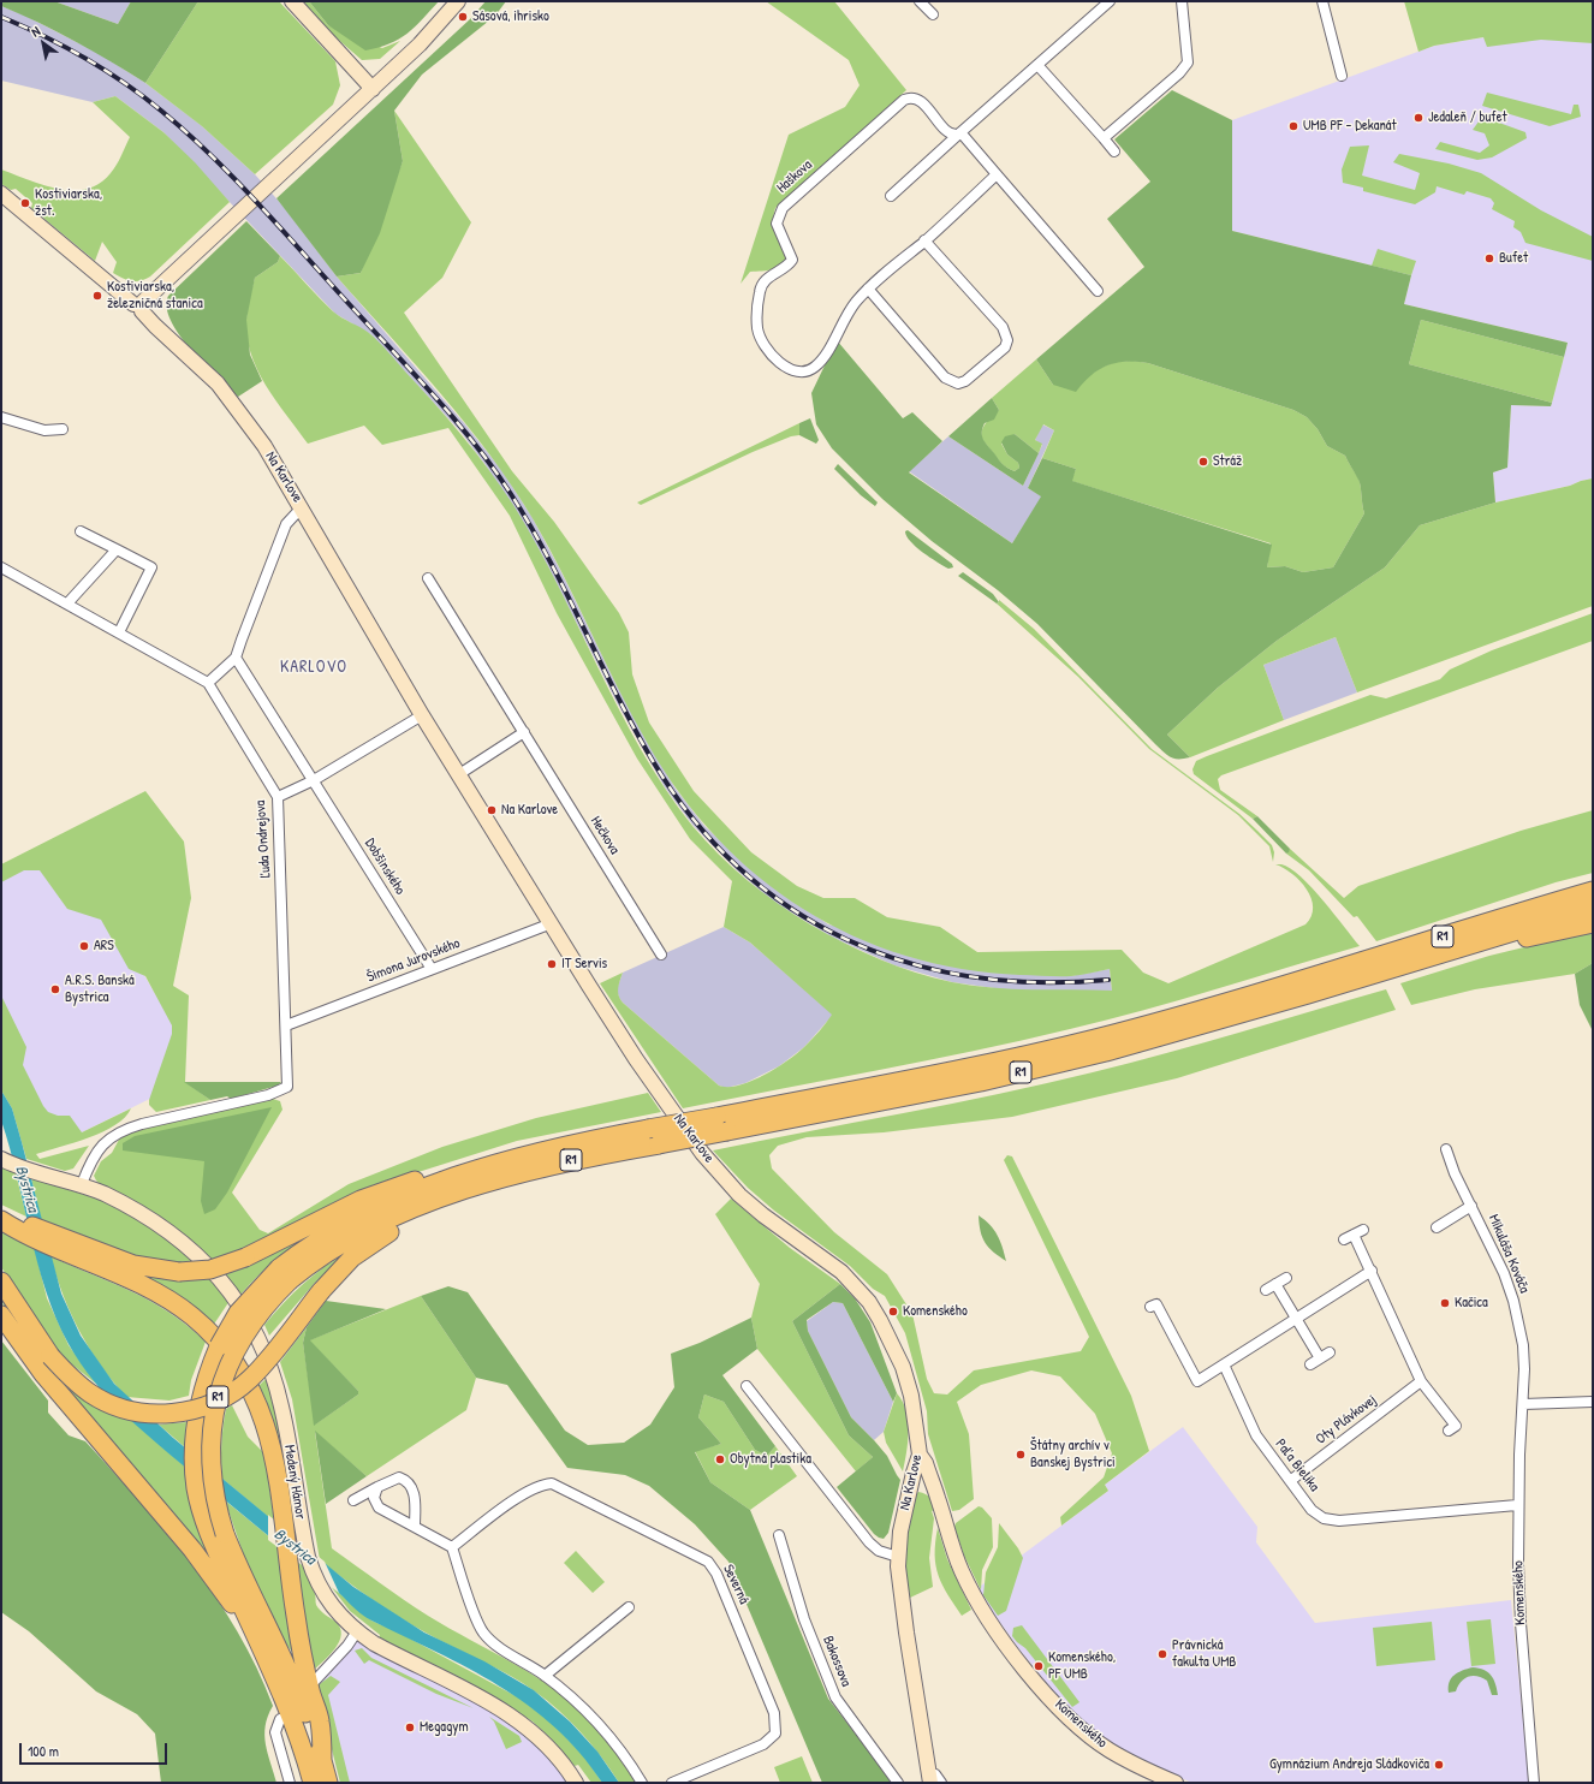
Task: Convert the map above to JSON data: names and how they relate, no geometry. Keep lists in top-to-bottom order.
{
  "streets": {
    "highway": ["R1"],
    "street": [
      "Haškova",
      "Na Karlove",
      "Hečkova",
      "Ľuda Ondrejova",
      "Dobšinského",
      "Šimona Jurovského",
      "Mikuláša Kováča",
      "Oty Plávkovej",
      "Paľa Bielika",
      "Medený Hámor",
      "Severná",
      "Komenského",
      "Bakossova"
    ]
  },
  "crossings": [
    ["Na Karlove", "Šimona Jurovského"],
    ["Na Karlove", "Komenského"],
    ["Ľuda Ondrejova", "Šimona Jurovského"],
    ["Ľuda Ondrejova", "Medený Hámor"],
    ["Dobšinského", "Šimona Jurovského"],
    ["Mikuláša Kováča", "Komenského"],
    ["Oty Plávkovej", "Paľa Bielika"],
    ["Paľa Bielika", "Komenského"]
  ],
  "districts": ["KARLOVO"],
  "water": ["Bystrica"],
  "places": [
    "Sásová, ihrisko",
    "Jedaleň / bufet",
    "UMB PF - Dekanát",
    "Kostiviarska, žst.",
    "Bufet",
    "Kostiviarska, železničná stanica",
    "Stráž",
    "Na Karlove",
    "ARS",
    "IT Servis",
    "A.R.S. Banská Bystrica",
    "Kačica",
    "Komenského",
    "Štátny archív v Banskej Bystrici",
    "Obytná plastika",
    "Právnická fakulta UMB",
    "Komenského, PF UMB",
    "Megagym",
    "Gymnázium Andreja Sládkoviča"
  ],
  "scale_bar": "100 m",
  "north": "top left"
}
